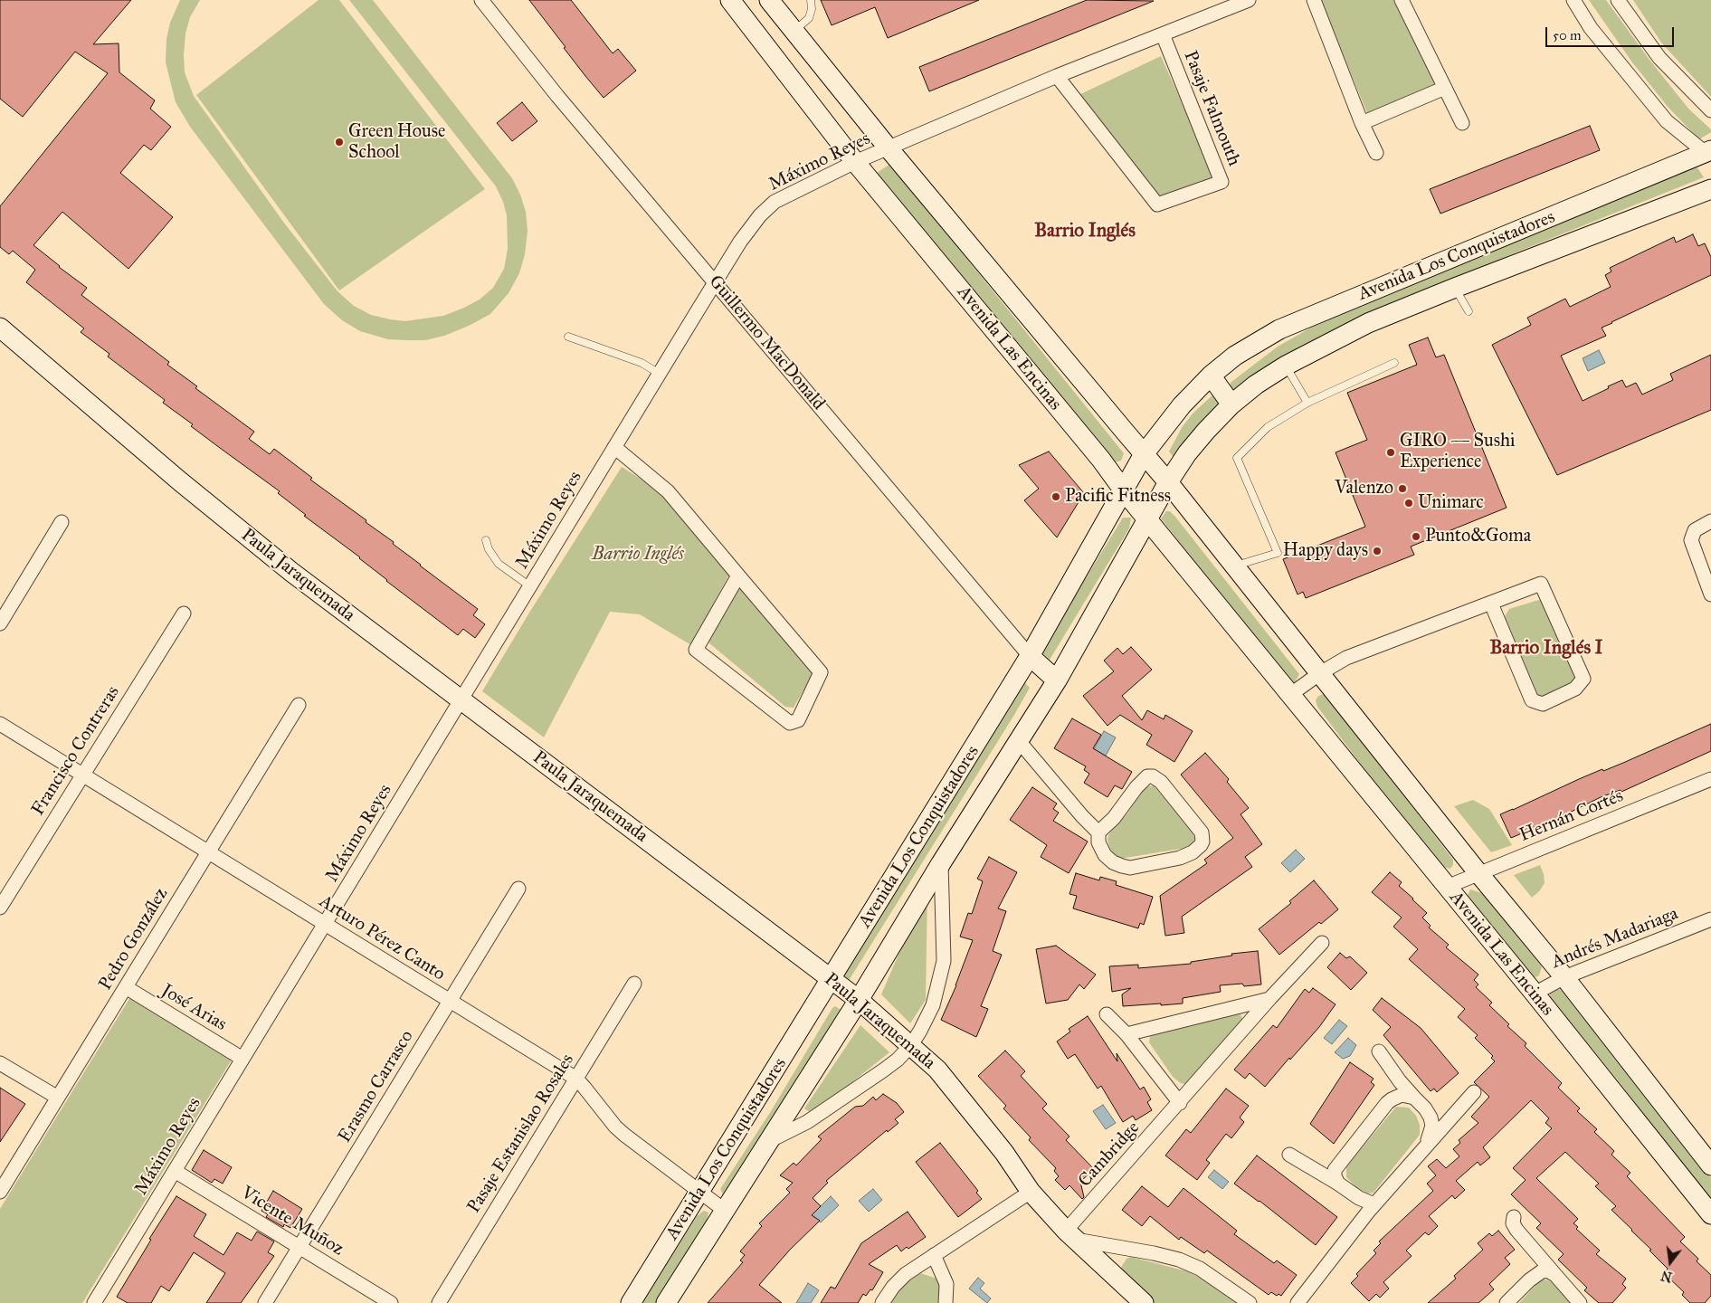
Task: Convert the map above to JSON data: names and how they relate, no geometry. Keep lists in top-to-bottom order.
{
  "streets": {
    "street": [
      "Pasaje Falmouth",
      "Máximo Reyes",
      "Avenida Los Conquistadores",
      "Guillermo MacDonald",
      "Avenida Las Encinas",
      "Paula Jaraquemada",
      "Francisco Contreras",
      "Hernán Cortés",
      "Arturo Pérez Canto",
      "Andrés Madariaga",
      "Pedro González",
      "José Arias",
      "Erasmo Carrasco",
      "Pasaje Estanislao Rosales",
      "Cambridge",
      "Vicente Muñoz"
    ]
  },
  "crossings": [
    ["Pasaje Falmouth", "Máximo Reyes"],
    ["Máximo Reyes", "Guillermo MacDonald"],
    ["Máximo Reyes", "Avenida Las Encinas"],
    ["Máximo Reyes", "Paula Jaraquemada"],
    ["Máximo Reyes", "Arturo Pérez Canto"],
    ["Máximo Reyes", "José Arias"],
    ["Máximo Reyes", "Vicente Muñoz"],
    ["Avenida Los Conquistadores", "Guillermo MacDonald"],
    ["Avenida Los Conquistadores", "Avenida Las Encinas"],
    ["Avenida Los Conquistadores", "Paula Jaraquemada"],
    ["Avenida Los Conquistadores", "Arturo Pérez Canto"],
    ["Avenida Las Encinas", "Hernán Cortés"],
    ["Avenida Las Encinas", "Andrés Madariaga"],
    ["Paula Jaraquemada", "Cambridge"],
    ["Francisco Contreras", "Arturo Pérez Canto"],
    ["Arturo Pérez Canto", "Pedro González"],
    ["Arturo Pérez Canto", "Erasmo Carrasco"],
    ["Arturo Pérez Canto", "Pasaje Estanislao Rosales"],
    ["Pedro González", "José Arias"],
    ["Erasmo Carrasco", "Vicente Muñoz"]
  ],
  "districts": ["Barrio Inglés", "Barrio Inglés I"],
  "parks": ["Barrio Inglés"],
  "places": [
    "Green House School",
    "GIRO — Sushi Experience",
    "Valenzo",
    "Pacific Fitness",
    "Unimarc",
    "Punto&Goma",
    "Happy days"
  ],
  "scale_bar": "50 m",
  "north": "bottom"
}
